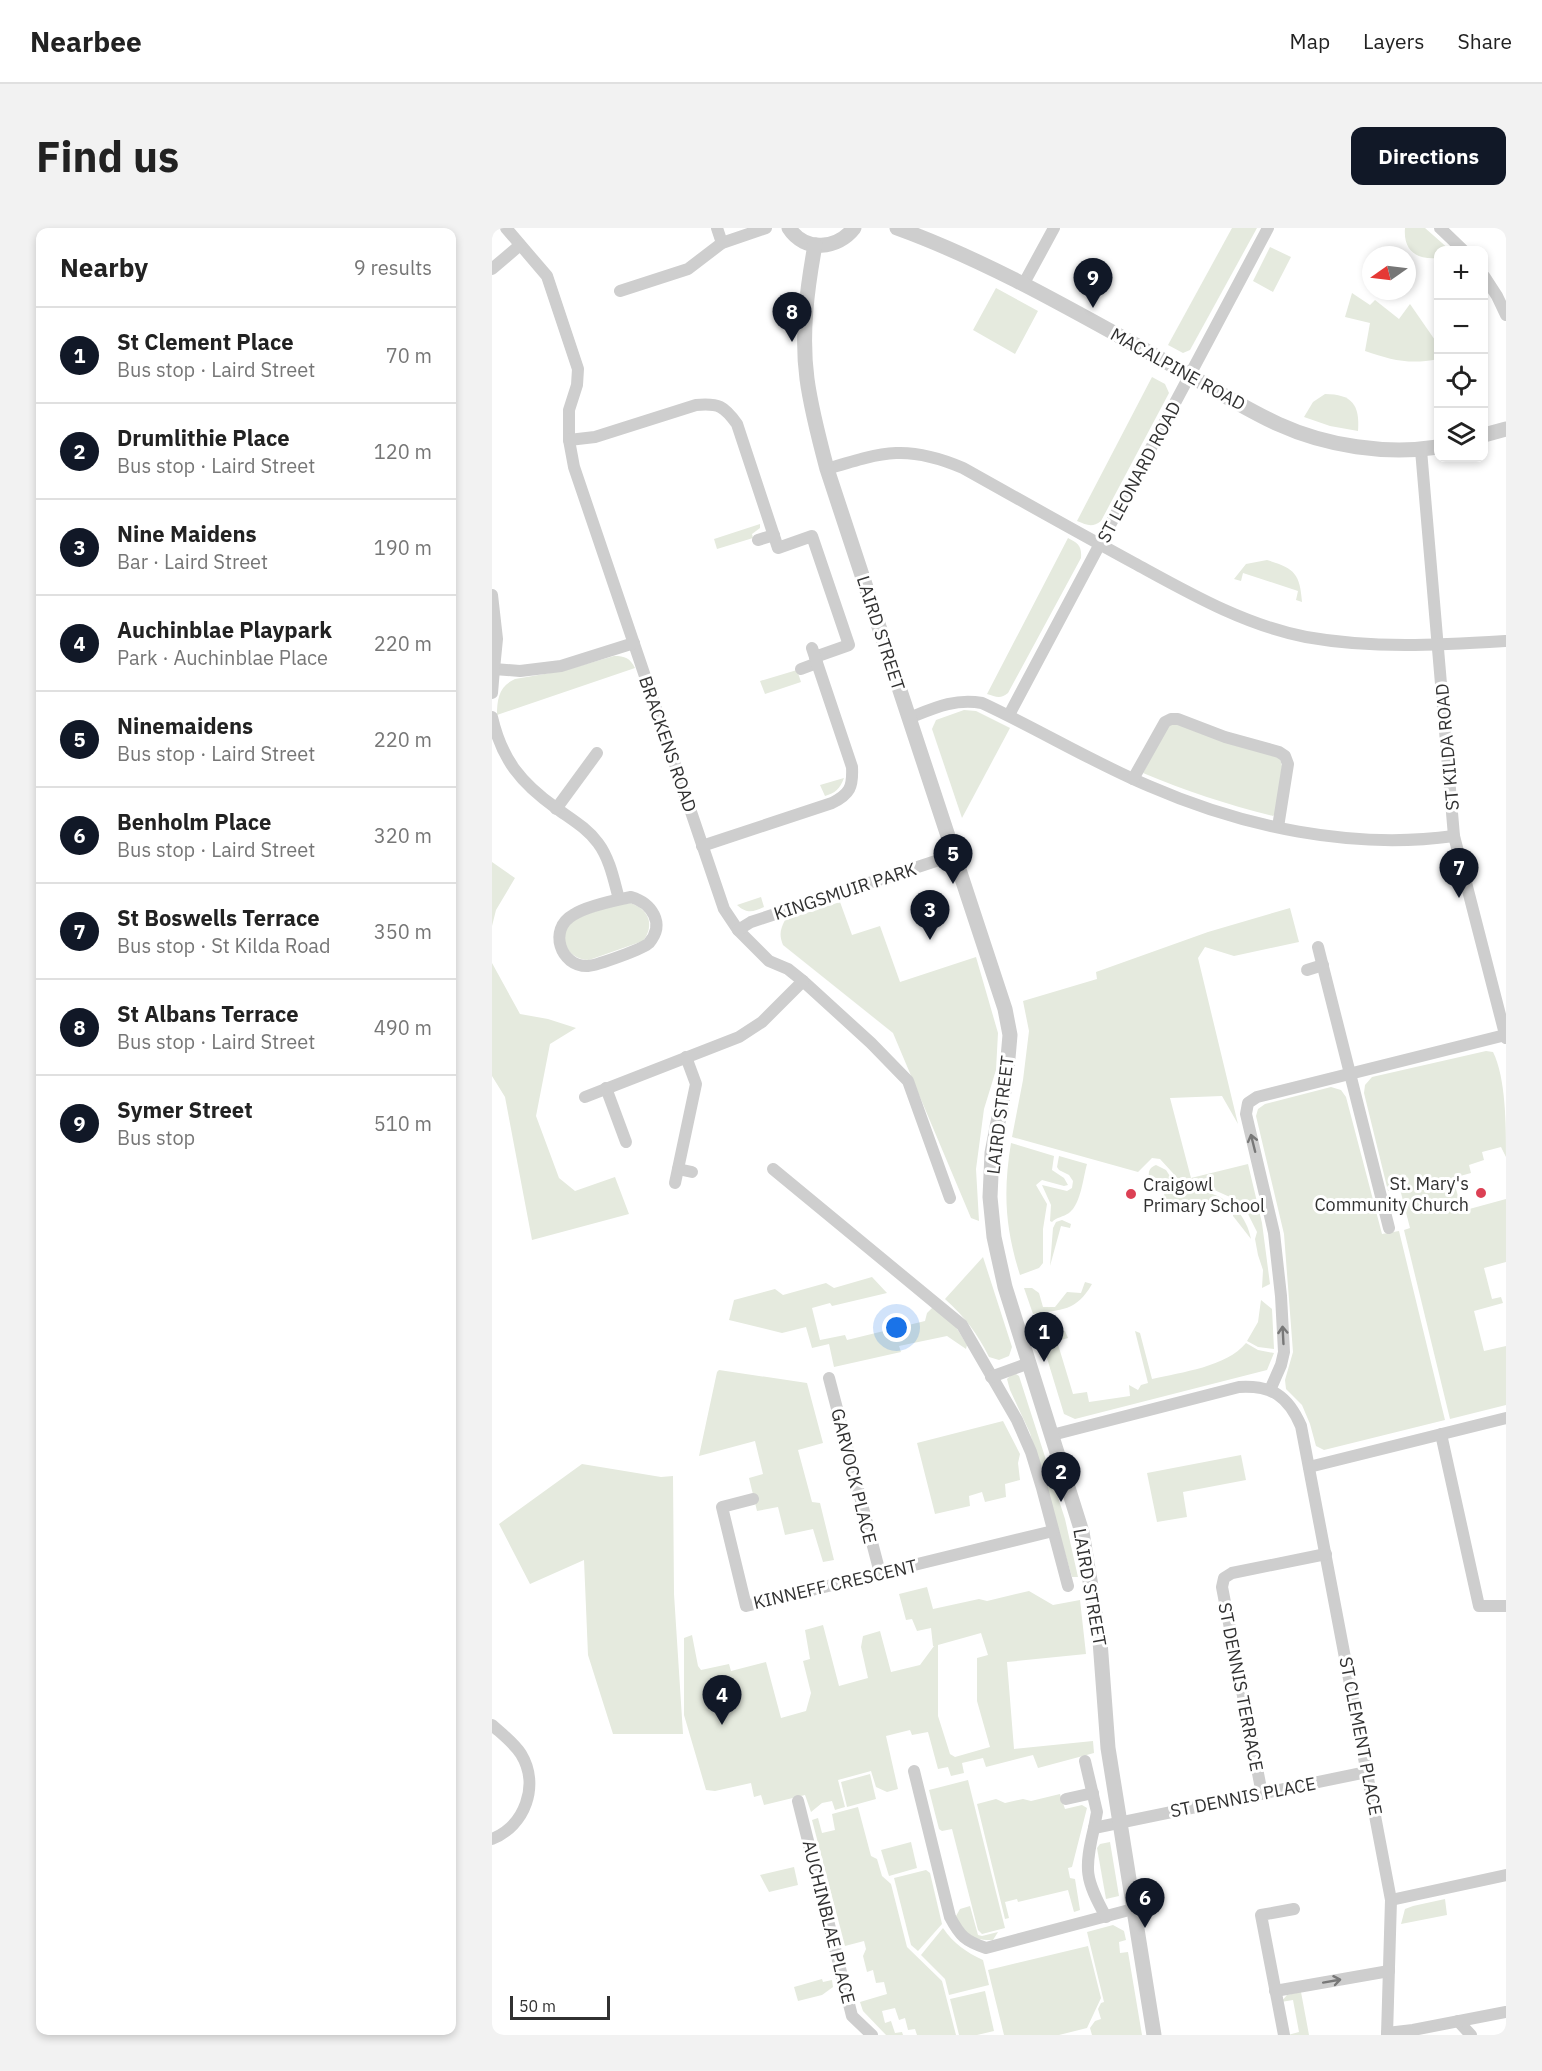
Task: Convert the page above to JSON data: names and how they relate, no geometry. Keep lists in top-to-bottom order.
{
  "streets": {
    "street": [
      "MACALPINE ROAD",
      "ST LEONARD ROAD",
      "LAIRD STREET",
      "BRACKENS ROAD",
      "ST KILDA ROAD",
      "KINGSMUIR PARK",
      "GARVOCK PLACE",
      "KINNEFF CRESCENT",
      "ST DENNIS TERRACE",
      "ST CLEMENT PLACE",
      "ST DENNIS PLACE",
      "AUCHINBLAE PLACE"
    ]
  },
  "crossings": [
    ["MACALPINE ROAD", "ST LEONARD ROAD"],
    ["MACALPINE ROAD", "ST KILDA ROAD"],
    ["LAIRD STREET", "KINGSMUIR PARK"],
    ["LAIRD STREET", "ST DENNIS PLACE"],
    ["BRACKENS ROAD", "KINGSMUIR PARK"],
    ["GARVOCK PLACE", "KINNEFF CRESCENT"],
    ["ST DENNIS TERRACE", "ST CLEMENT PLACE"],
    ["ST DENNIS TERRACE", "ST DENNIS PLACE"],
    ["ST CLEMENT PLACE", "ST DENNIS PLACE"]
  ],
  "places": ["St. Mary's Community Church", "Craigowl Primary School"],
  "scale_bar": "50 m",
  "north": "left",
  "page": {
    "header": "Nearbee",
    "nav": ["Map", "Layers", "Share"],
    "buttons": "Directions",
    "title": "Find us",
    "heading": ["Nearby", "9 results"],
    "map_buttons": ["+", "−"],
    "pins": [
      "9",
      "8",
      "5",
      "7",
      "3",
      "1",
      "2",
      "4",
      "6"
    ],
    "list": [
      {
        "mark": "1",
        "name": "St Clement Place",
        "note": "Bus stop · Laird Street",
        "value": "70 m"
      },
      {
        "mark": "2",
        "name": "Drumlithie Place",
        "note": "Bus stop · Laird Street",
        "value": "120 m"
      },
      {
        "mark": "3",
        "name": "Nine Maidens",
        "note": "Bar · Laird Street",
        "value": "190 m"
      },
      {
        "mark": "4",
        "name": "Auchinblae Playpark",
        "note": "Park · Auchinblae Place",
        "value": "220 m"
      },
      {
        "mark": "5",
        "name": "Ninemaidens",
        "note": "Bus stop · Laird Street",
        "value": "220 m"
      },
      {
        "mark": "6",
        "name": "Benholm Place",
        "note": "Bus stop · Laird Street",
        "value": "320 m"
      },
      {
        "mark": "7",
        "name": "St Boswells Terrace",
        "note": "Bus stop · St Kilda Road",
        "value": "350 m"
      },
      {
        "mark": "8",
        "name": "St Albans Terrace",
        "note": "Bus stop · Laird Street",
        "value": "490 m"
      },
      {
        "mark": "9",
        "name": "Symer Street",
        "note": "Bus stop",
        "value": "510 m"
      }
    ],
    "scale": "50 m"
  }
}
